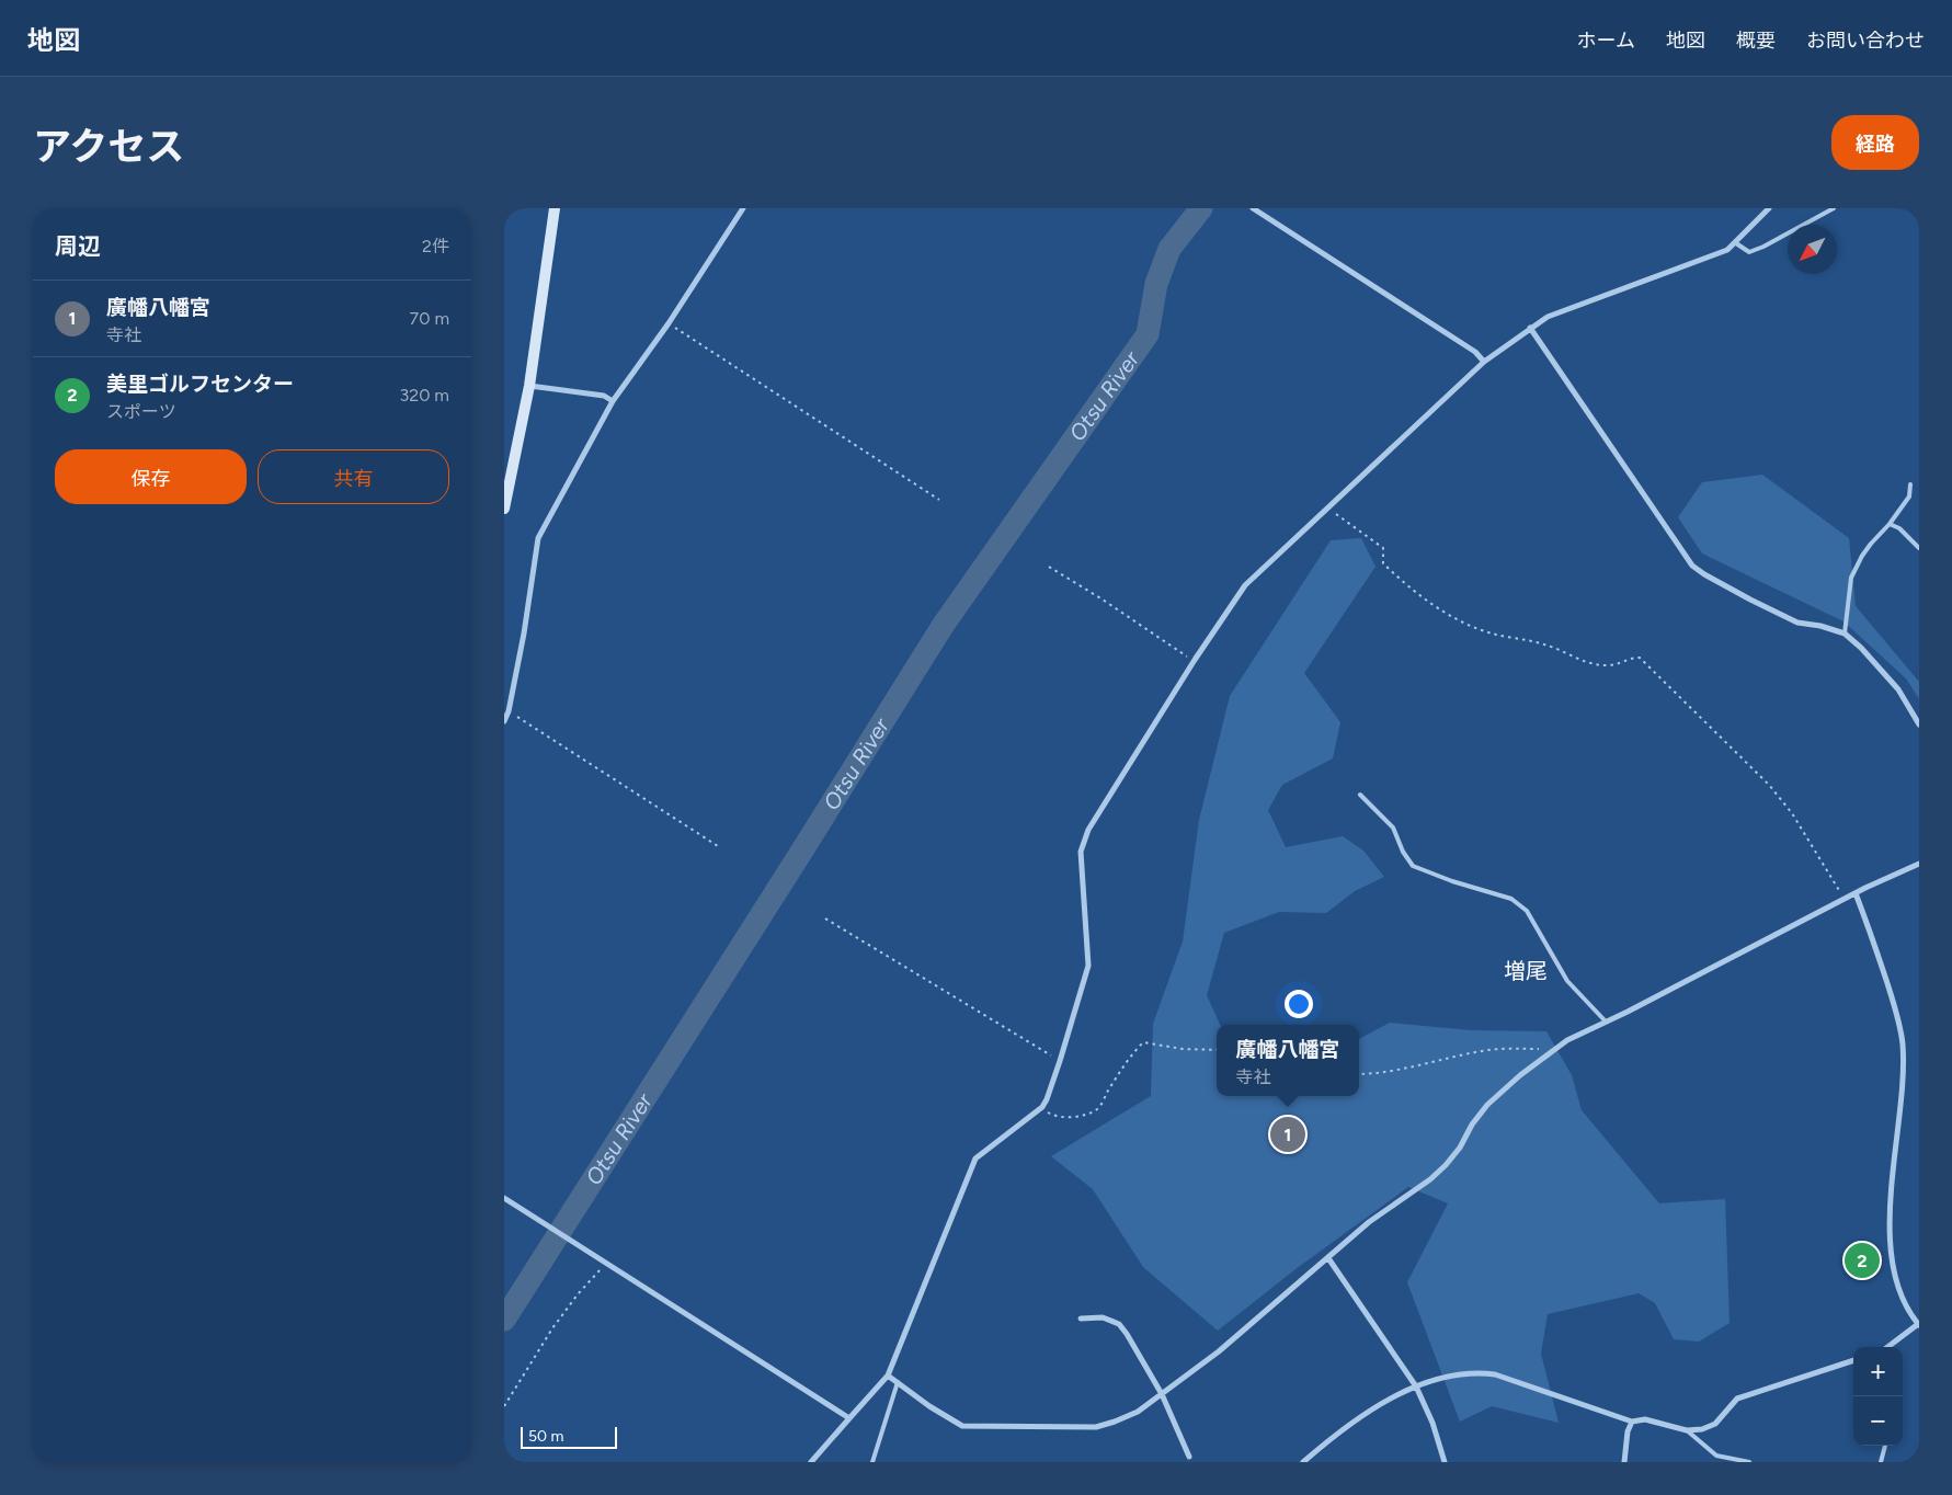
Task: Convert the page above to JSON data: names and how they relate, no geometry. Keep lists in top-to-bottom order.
{
  "districts": ["増尾"],
  "water": ["Otsu River"],
  "scale_bar": "50 m",
  "north": "bottom left",
  "page": {
    "header": "地図",
    "nav": [
      "ホーム",
      "地図",
      "概要",
      "お問い合わせ"
    ],
    "title": "アクセス",
    "buttons": [
      "経路",
      ["保存", "共有"]
    ],
    "heading": ["周辺", "2件"],
    "list": [
      {
        "mark": "1",
        "name": "廣幡八幡宮",
        "note": "寺社",
        "value": "70 m"
      },
      {
        "mark": "2",
        "name": "美里ゴルフセンター",
        "note": "スポーツ",
        "value": "320 m"
      }
    ],
    "popup": ["廣幡八幡宮", "寺社"],
    "pins": ["1", "2"],
    "map_buttons": ["+", "−"],
    "scale": "50 m"
  }
}
